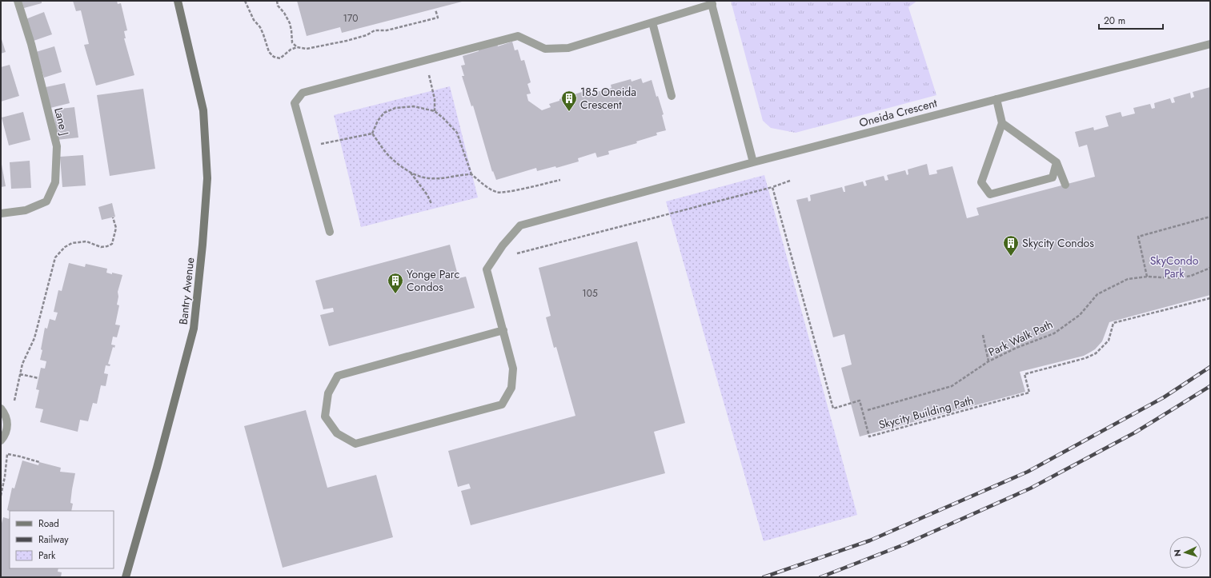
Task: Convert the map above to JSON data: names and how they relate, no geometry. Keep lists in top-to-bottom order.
{
  "streets": {
    "street": ["Oneida Crescent", "Lane J", "Bantry Avenue"],
    "path": ["Park Walk Path", "Skycity Building Path"]
  },
  "parks": ["SkyCondo Park"],
  "places": {
    "building": ["185 Oneida Crescent", "Skycity Condos", "Yonge Parc Condos"]
  },
  "house_numbers": ["170", "105"],
  "legend": ["Road", "Railway", "Park"],
  "scale_bar": "20 m",
  "north": "left"
}
